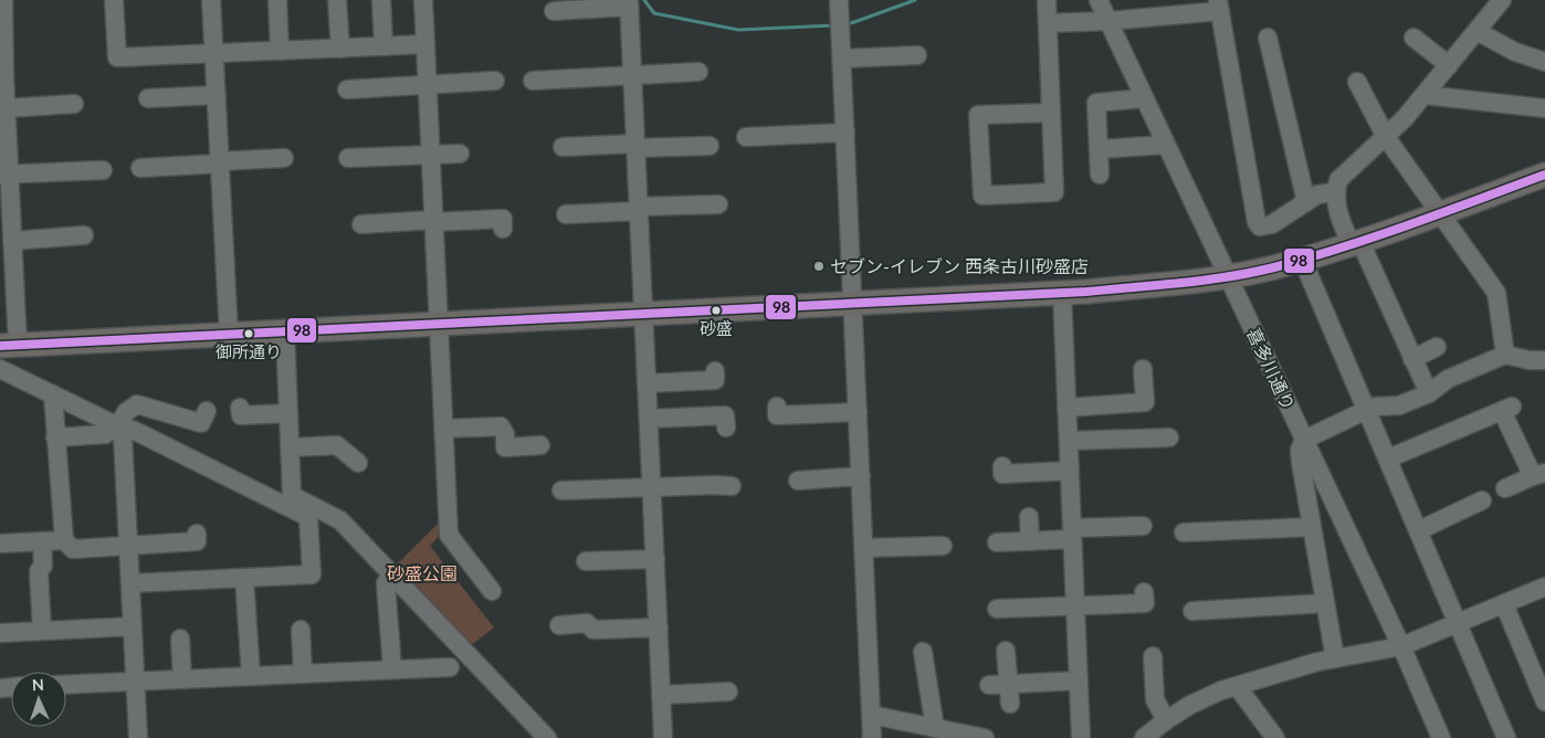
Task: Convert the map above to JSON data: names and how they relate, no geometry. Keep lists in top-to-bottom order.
{
  "streets": {
    "street": ["喜多川通り"]
  },
  "parks": ["砂盛公園"],
  "places": ["セブン-イレブン 西条古川砂盛店", "砂盛", "御所通り"],
  "lines": ["transit line 98"],
  "north": "top"
}
